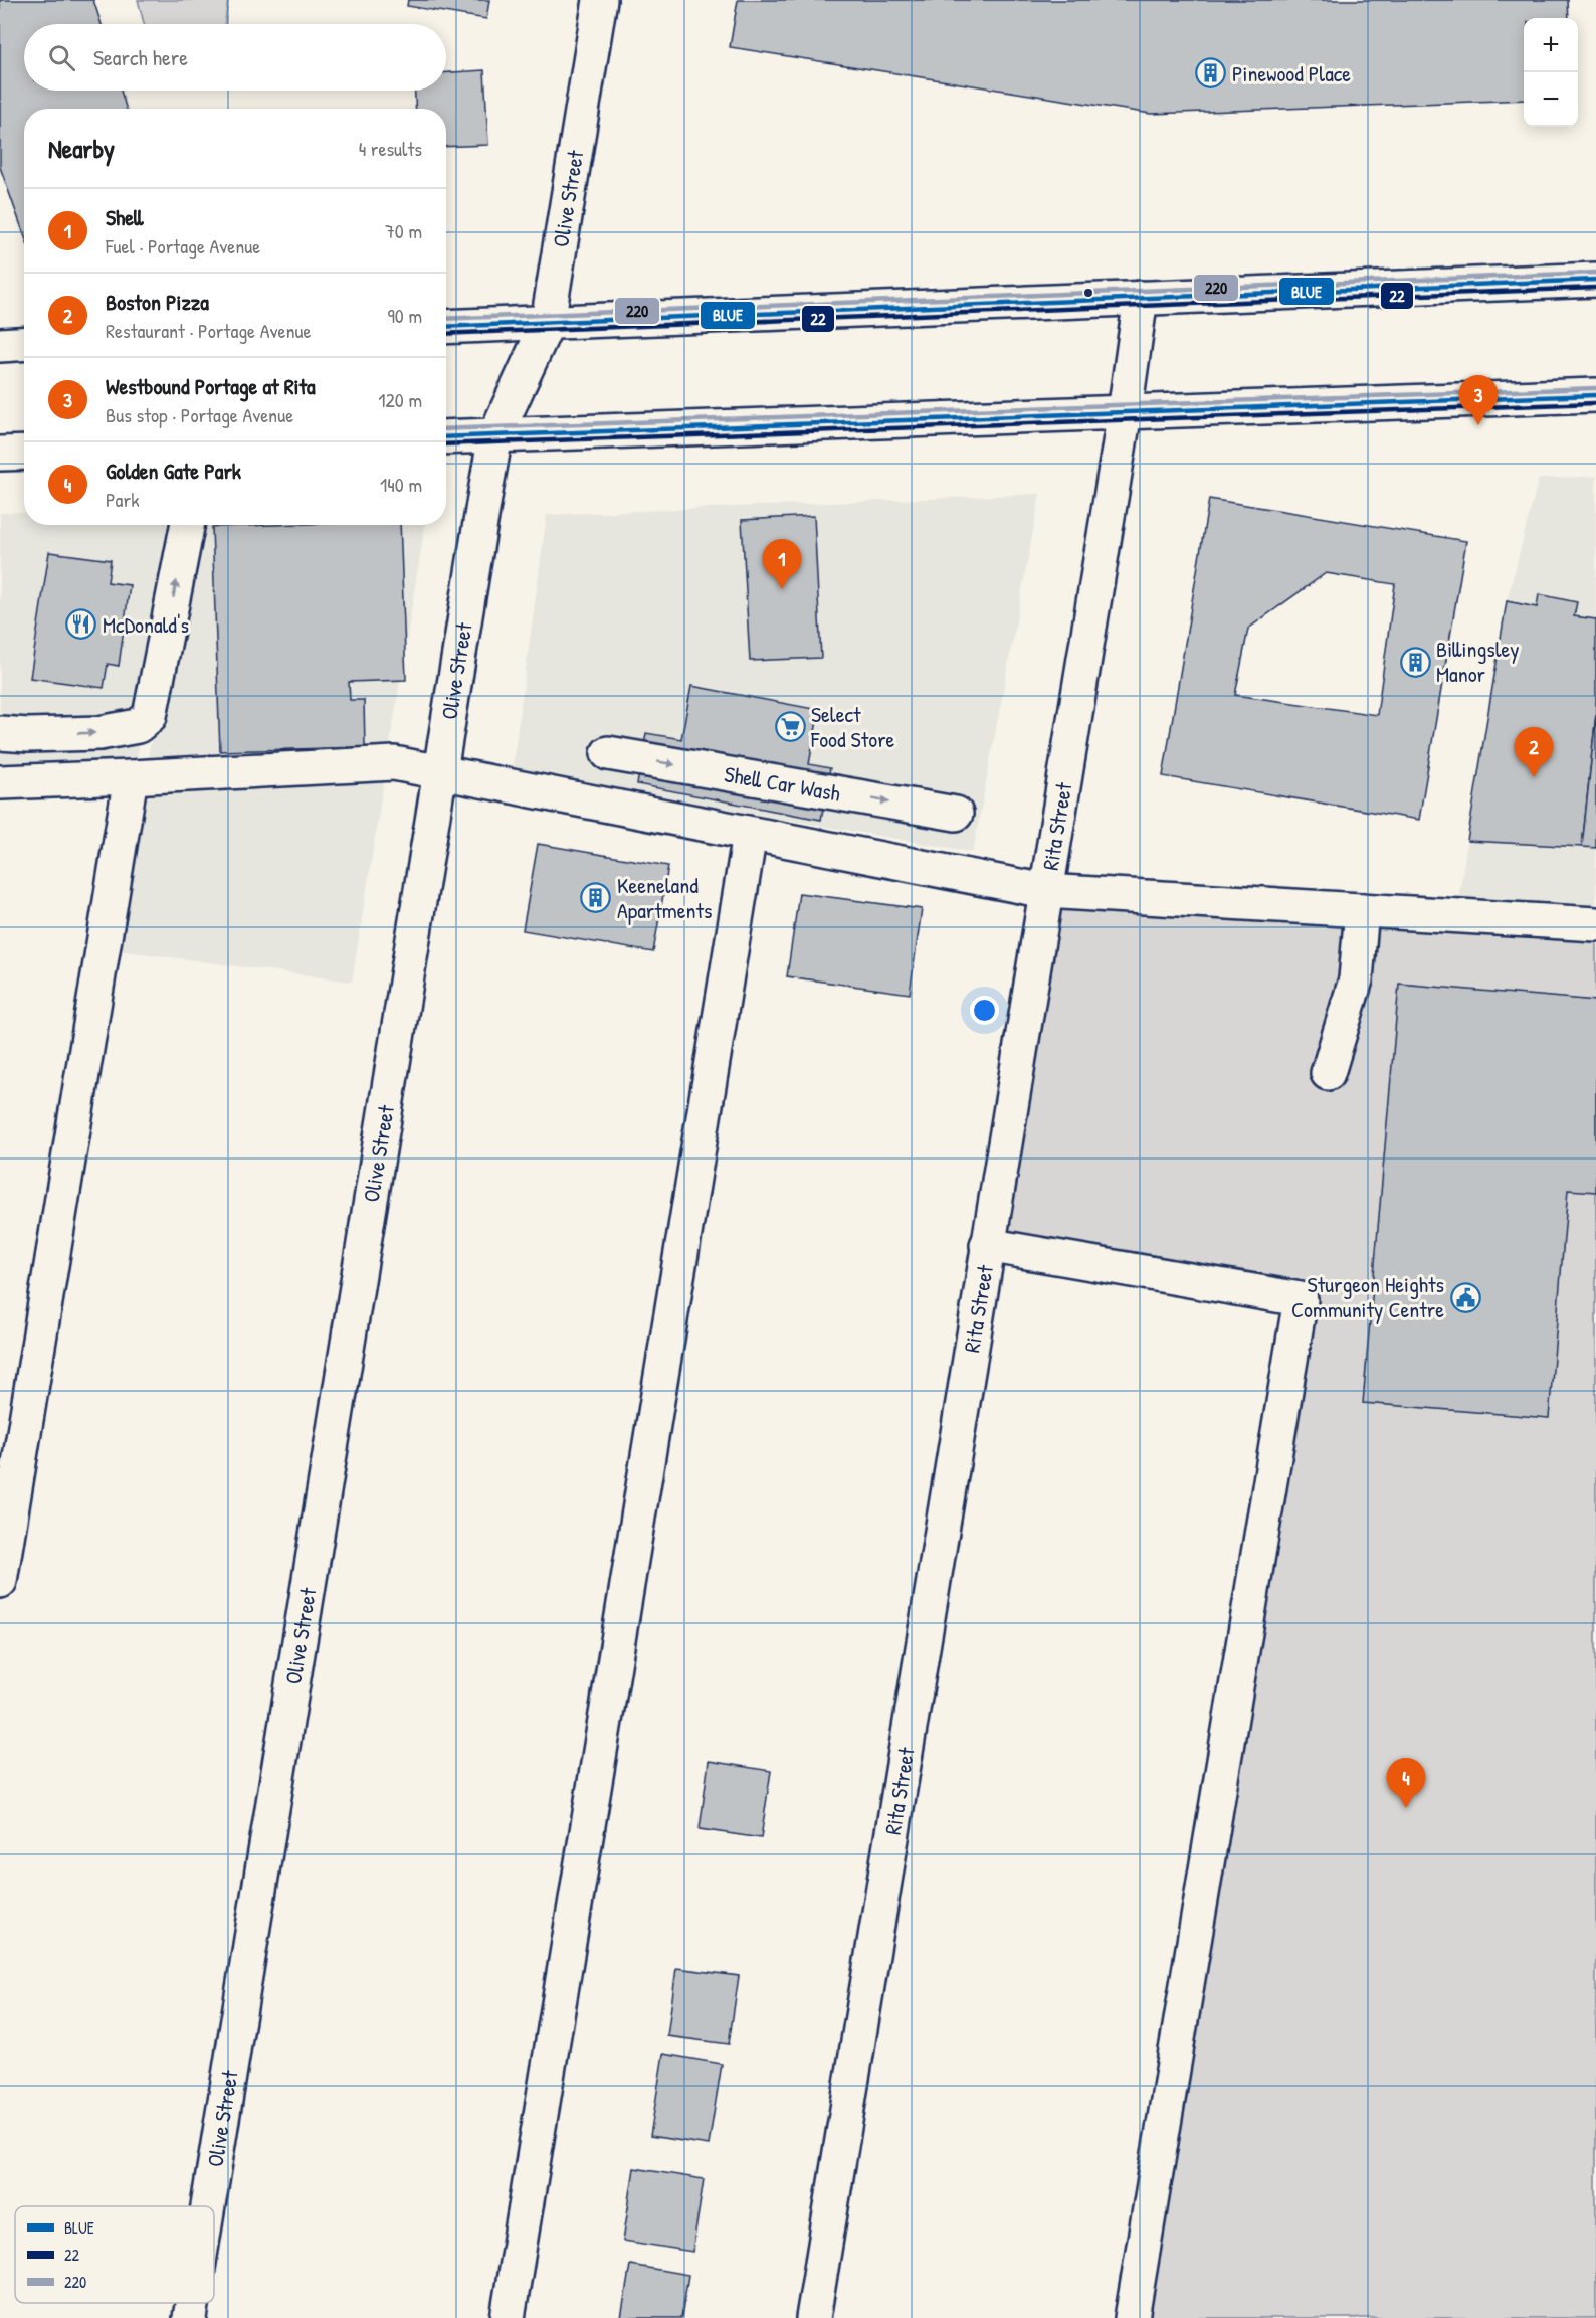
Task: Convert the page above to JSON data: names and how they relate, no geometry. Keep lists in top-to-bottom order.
{
  "streets": {
    "main road": ["Olive Street", "Shell Car Wash", "Rita Street"]
  },
  "places": {
    "building": ["Pinewood Place", "Billingsley Manor", "Keeneland Apartments"],
    "restaurant": ["McDonald's"],
    "supermarket": ["Select Food Store"],
    "public building": ["Sturgeon Heights Community Centre"]
  },
  "lines": ["transit line 220", "transit line BLUE", "transit line 22"],
  "legend": ["BLUE", "22", "220"],
  "page": {
    "map_buttons": ["+", "−"],
    "search": "Search here",
    "heading": ["Nearby", "4 results"],
    "list": [
      {
        "mark": "1",
        "name": "Shell",
        "note": "Fuel · Portage Avenue",
        "value": "70 m"
      },
      {
        "mark": "2",
        "name": "Boston Pizza",
        "note": "Restaurant · Portage Avenue",
        "value": "90 m"
      },
      {
        "mark": "3",
        "name": "Westbound Portage at Rita",
        "note": "Bus stop · Portage Avenue",
        "value": "120 m"
      },
      {
        "mark": "4",
        "name": "Golden Gate Park",
        "note": "Park",
        "value": "140 m"
      }
    ],
    "pins": [
      "3",
      "1",
      "2",
      "4"
    ]
  }
}
